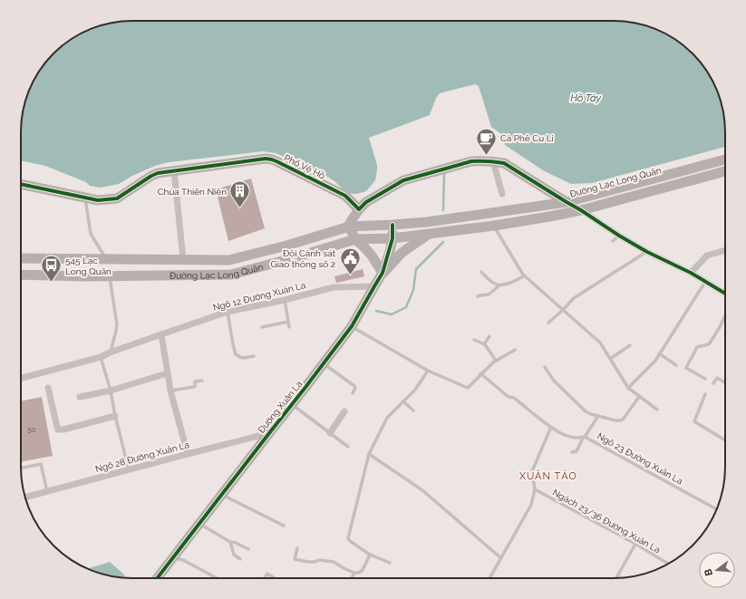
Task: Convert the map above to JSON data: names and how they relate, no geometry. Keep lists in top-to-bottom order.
{
  "streets": {
    "main road": ["Phố Vệ Hồ", "Đường Lạc Long Quân", "Đường Xuân La"],
    "street": ["Ngõ 12 Đường Xuân La", "Ngõ 28 Đường Xuân La"],
    "lane": ["Ngõ 23 Đường Xuân La", "Ngách 23/36 Đường Xuân La"]
  },
  "crossings": [
    ["Đường Lạc Long Quân", "Đường Xuân La"],
    ["Ngõ 12 Đường Xuân La", "Đường Xuân La"],
    ["Đường Xuân La", "Ngõ 28 Đường Xuân La"]
  ],
  "districts": ["XUÂN TẢO"],
  "water": ["Hồ Tây"],
  "places": {
    "cafe": ["Cà Phê Cu Li"],
    "building": ["Chùa Thiên Niên"],
    "public building": ["Đội Cảnh sát Giao thông số 2"],
    "bus stop": ["545 Lạc Long Quân"]
  },
  "house_numbers": ["50"],
  "north": "left"
}
